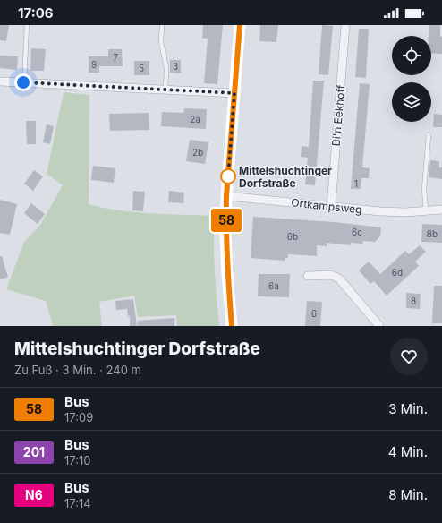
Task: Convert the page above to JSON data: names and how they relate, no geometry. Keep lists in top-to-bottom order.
{
  "streets": {
    "street": ["Bi'n Eekhoff", "Ortkampsweg"]
  },
  "crossings": [
    ["Bi'n Eekhoff", "Ortkampsweg"]
  ],
  "places": ["Mittelshuchtinger Dorfstraße"],
  "lines": ["bus line 58"],
  "house_numbers": [
    "7",
    "9",
    "3",
    "5",
    "2a",
    "2b",
    "1",
    "6c",
    "8b",
    "6b",
    "6d",
    "6a",
    "8",
    "6"
  ],
  "page": {
    "status": "17:06",
    "on_map": "58",
    "heading": ["Mittelshuchtinger Dorfstraße", "Zu Fuß · 3 Min. · 240 m"],
    "list": [
      {
        "mark": "58",
        "name": "Bus",
        "note": "17:09",
        "value": "3 Min."
      },
      {
        "mark": "201",
        "name": "Bus",
        "note": "17:10",
        "value": "4 Min."
      },
      {
        "mark": "N6",
        "name": "Bus",
        "note": "17:14",
        "value": "8 Min."
      }
    ]
  }
}
